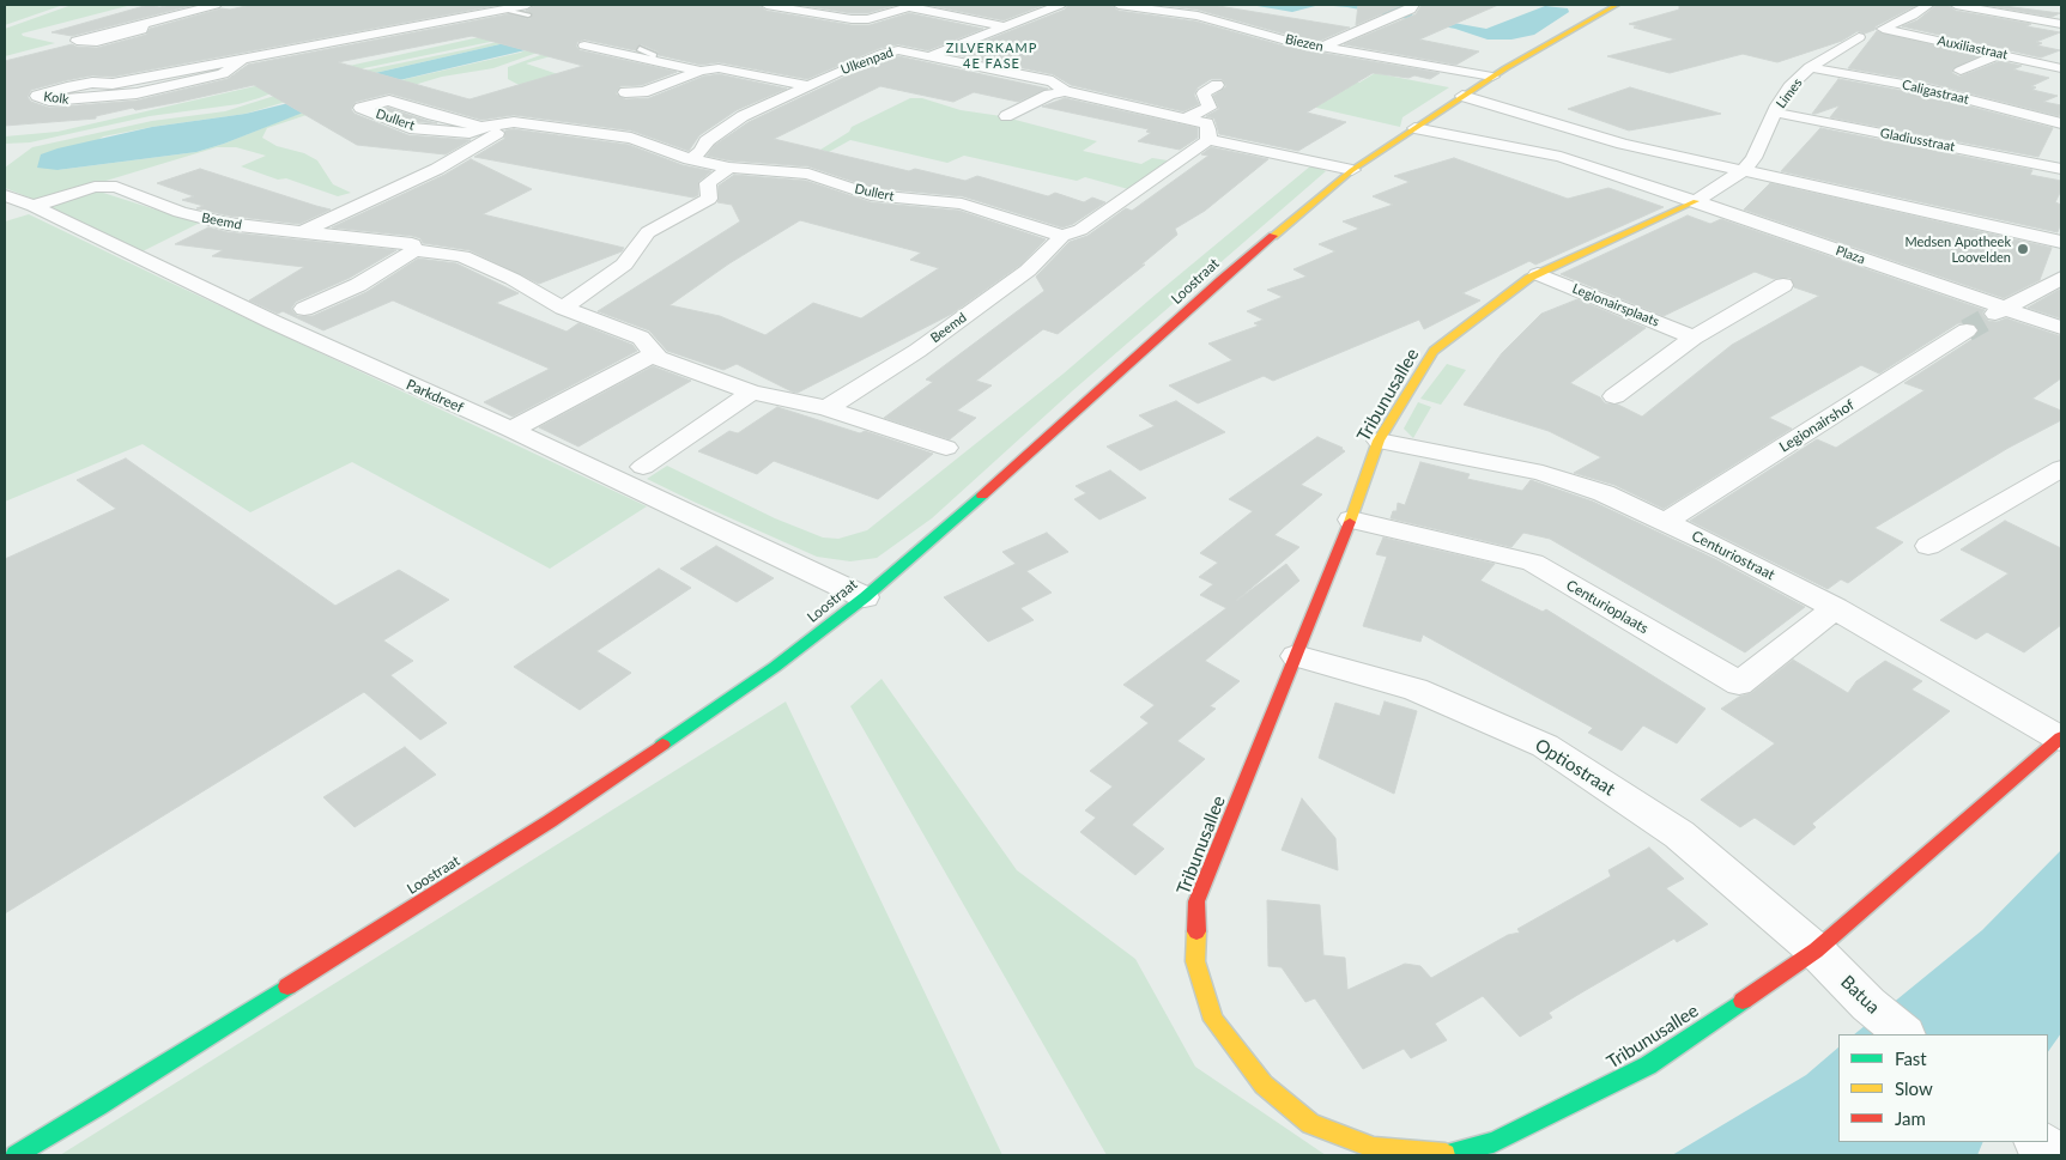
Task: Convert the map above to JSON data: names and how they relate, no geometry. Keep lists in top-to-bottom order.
{
  "streets": {
    "street": [
      "Biezen",
      "Auxiliastraat",
      "Ulkenpad",
      "Caligastraat",
      "Limes",
      "Kolk",
      "Dullert",
      "Gladiusstraat",
      "Beemd",
      "Plaza",
      "Loostraat",
      "Legionairsplaats",
      "Tribunusallee",
      "Parkdreef",
      "Legionairshof",
      "Centuriostraat",
      "Centurioplaats",
      "Optiostraat",
      "Batua"
    ]
  },
  "crossings": [
    ["Biezen", "Loostraat"],
    ["Auxiliastraat", "Caligastraat"],
    ["Ulkenpad", "Dullert"],
    ["Caligastraat", "Limes"],
    ["Limes", "Gladiusstraat"],
    ["Dullert", "Beemd"],
    ["Beemd", "Parkdreef"],
    ["Plaza", "Loostraat"],
    ["Plaza", "Tribunusallee"],
    ["Plaza", "Legionairshof"],
    ["Loostraat", "Parkdreef"],
    ["Legionairsplaats", "Tribunusallee"],
    ["Tribunusallee", "Centuriostraat"],
    ["Tribunusallee", "Centurioplaats"],
    ["Tribunusallee", "Optiostraat"],
    ["Tribunusallee", "Batua"],
    ["Legionairshof", "Centuriostraat"],
    ["Centuriostraat", "Centurioplaats"],
    ["Optiostraat", "Batua"]
  ],
  "districts": ["ZILVERKAMP 4E FASE"],
  "places": ["Medsen Apotheek Loovelden"],
  "legend": ["Fast", "Slow", "Jam"]
}
